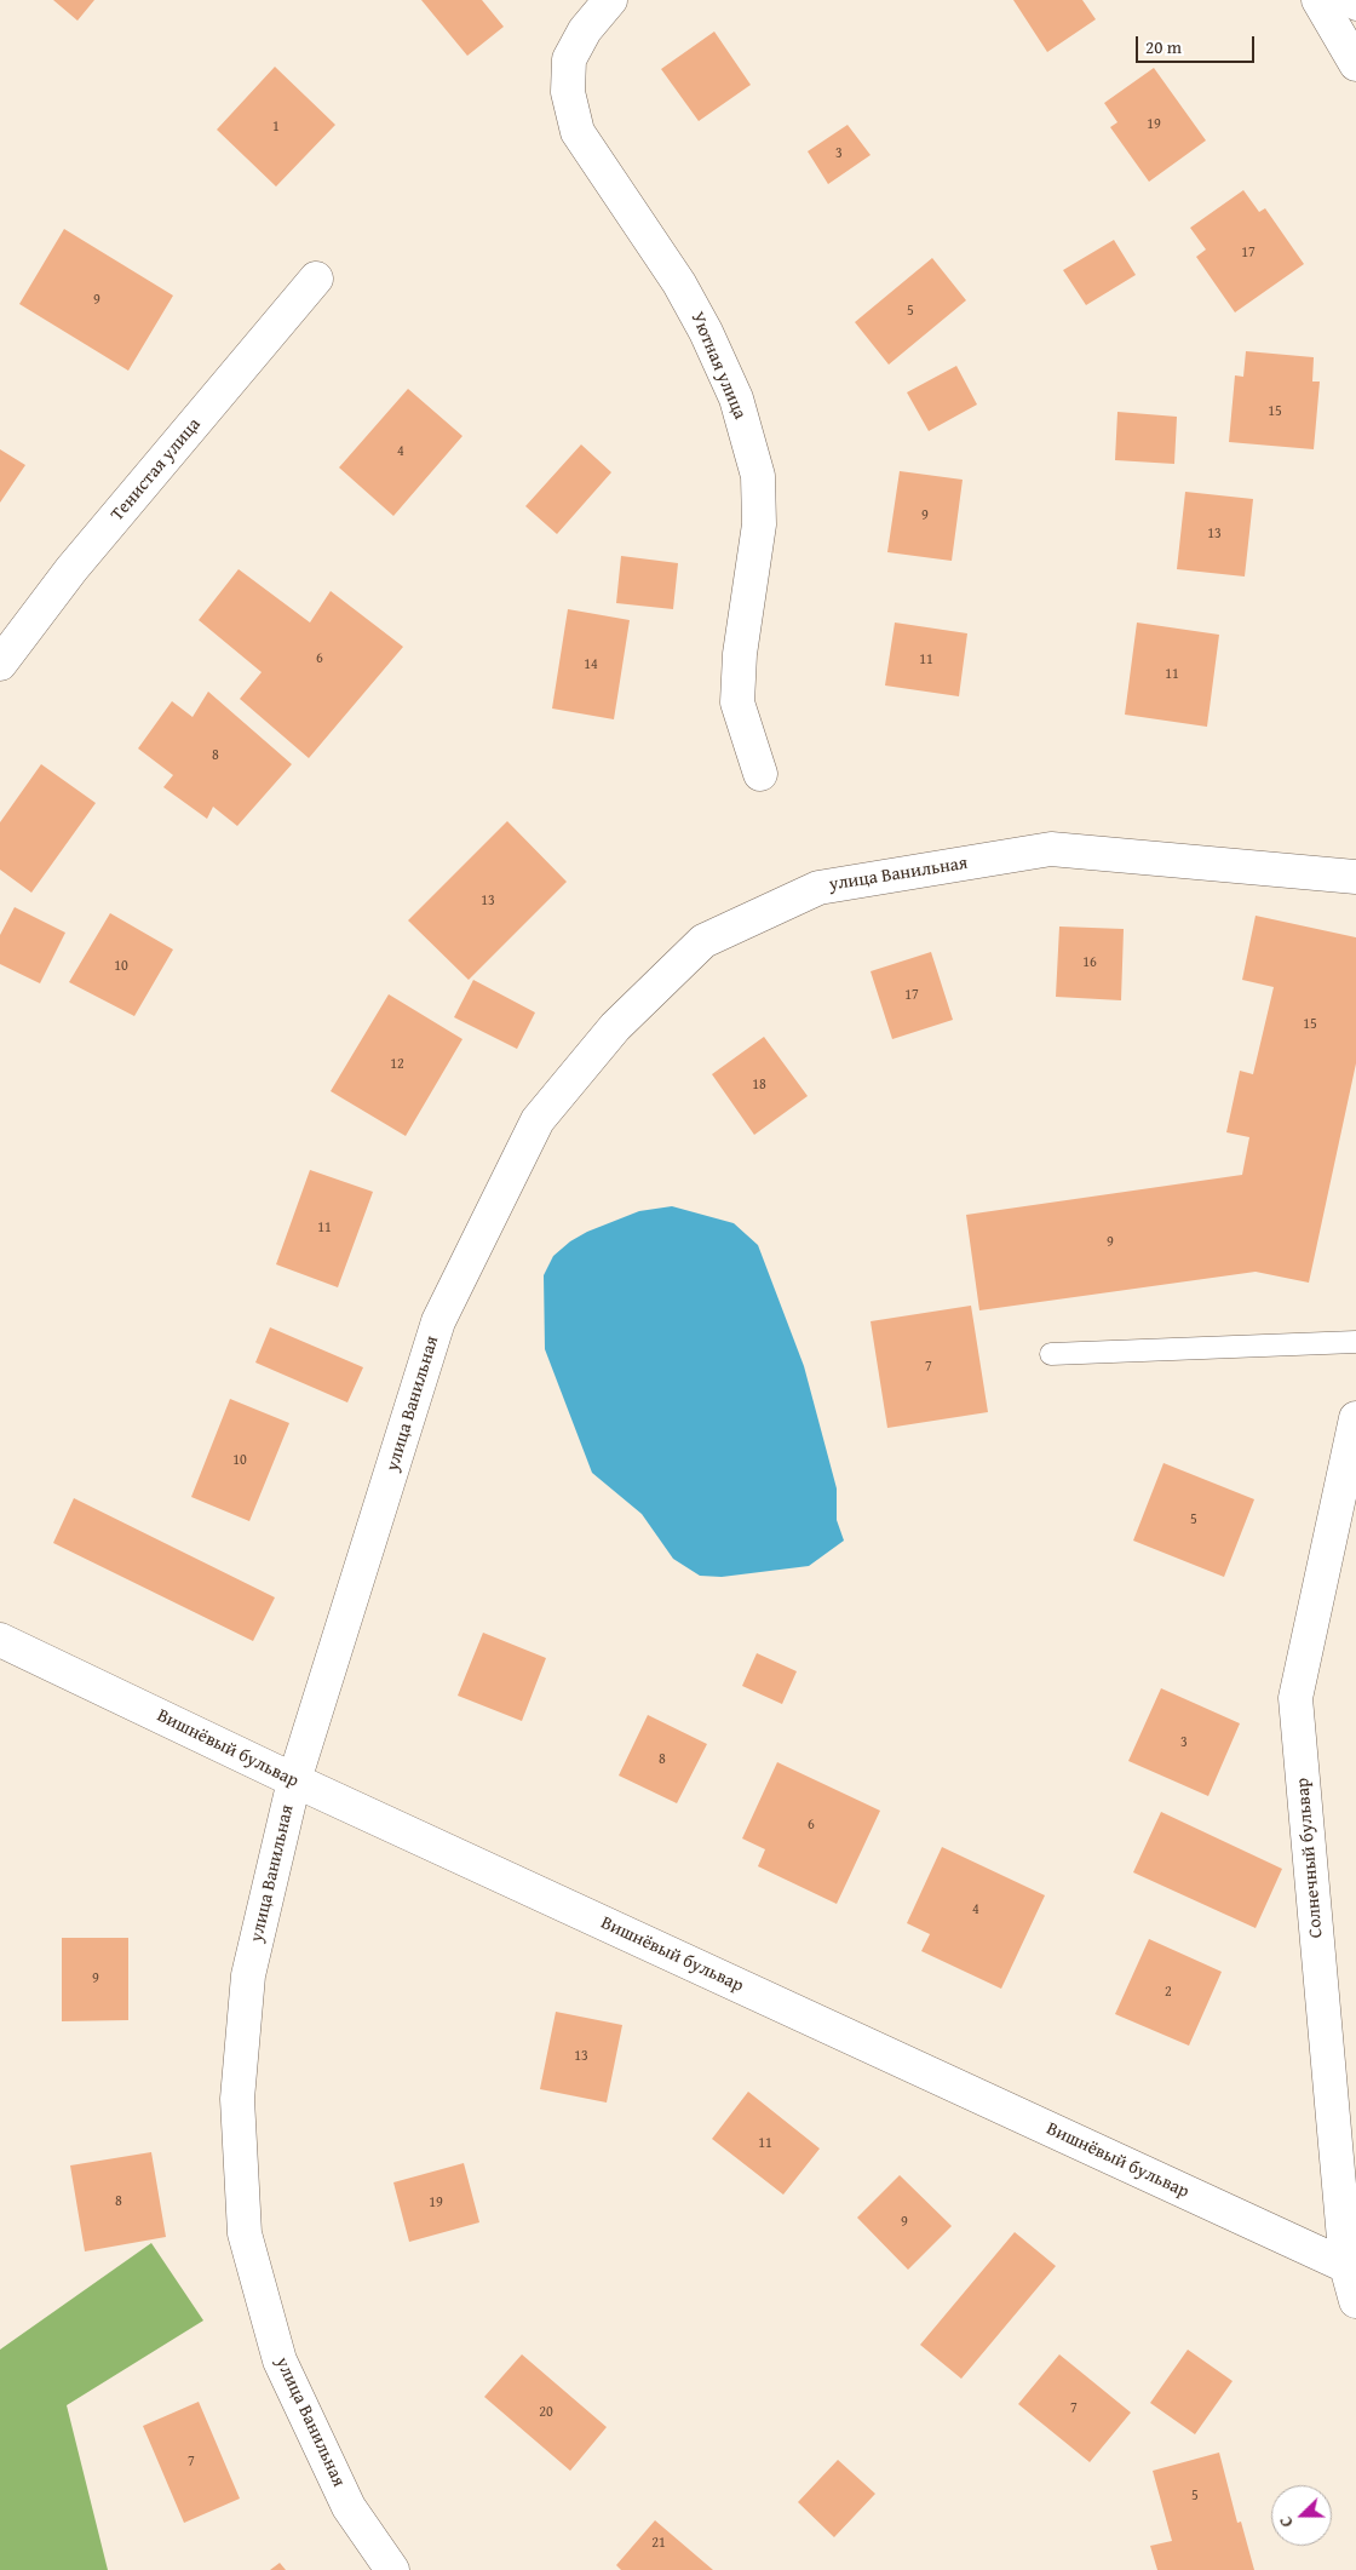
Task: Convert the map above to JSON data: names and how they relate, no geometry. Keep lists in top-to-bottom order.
{
  "streets": {
    "street": [
      "Уютная улица",
      "Тенистая улица",
      "улица Ванильная",
      "Вишнёвый бульвар",
      "Солнечный бульвар"
    ]
  },
  "crossings": [
    ["улица Ванильная", "Вишнёвый бульвар"],
    ["Вишнёвый бульвар", "Солнечный бульвар"]
  ],
  "house_numbers": [
    "19",
    "1",
    "3",
    "17",
    "9",
    "5",
    "15",
    "4",
    "9",
    "13",
    "6",
    "11",
    "14",
    "11",
    "8",
    "13",
    "16",
    "10",
    "17",
    "15",
    "12",
    "18",
    "11",
    "9",
    "7",
    "10",
    "5",
    "3",
    "8",
    "6",
    "4",
    "9",
    "2",
    "13",
    "11",
    "8",
    "19",
    "9",
    "7",
    "20",
    "7",
    "5",
    "21"
  ],
  "scale_bar": "20 m",
  "north": "left"
}
